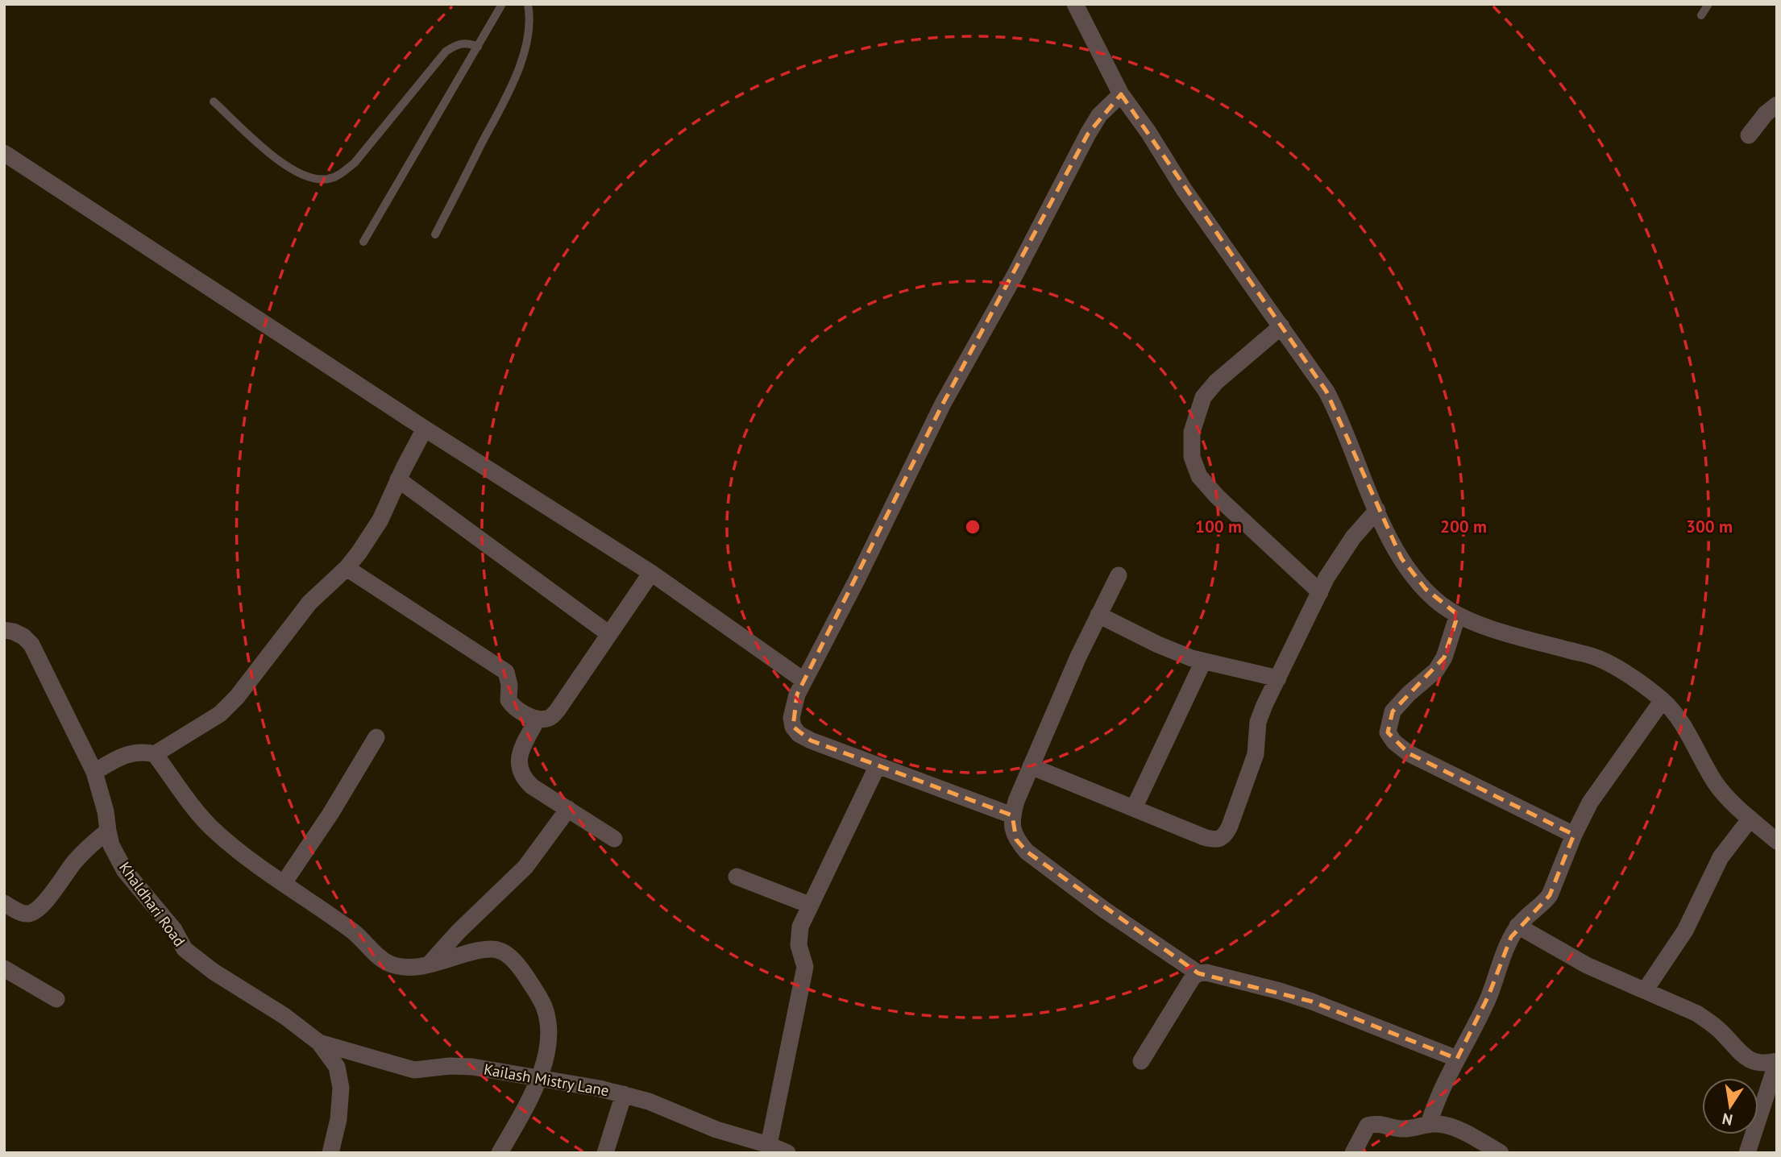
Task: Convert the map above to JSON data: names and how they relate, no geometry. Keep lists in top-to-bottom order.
{
  "streets": {
    "street": ["Khaldhari Road", "Kailash Mistry Lane"]
  },
  "crossings": [
    ["Khaldhari Road", "Kailash Mistry Lane"]
  ],
  "north": "bottom",
  "rings": ["100 m", "200 m", "300 m"]
}
